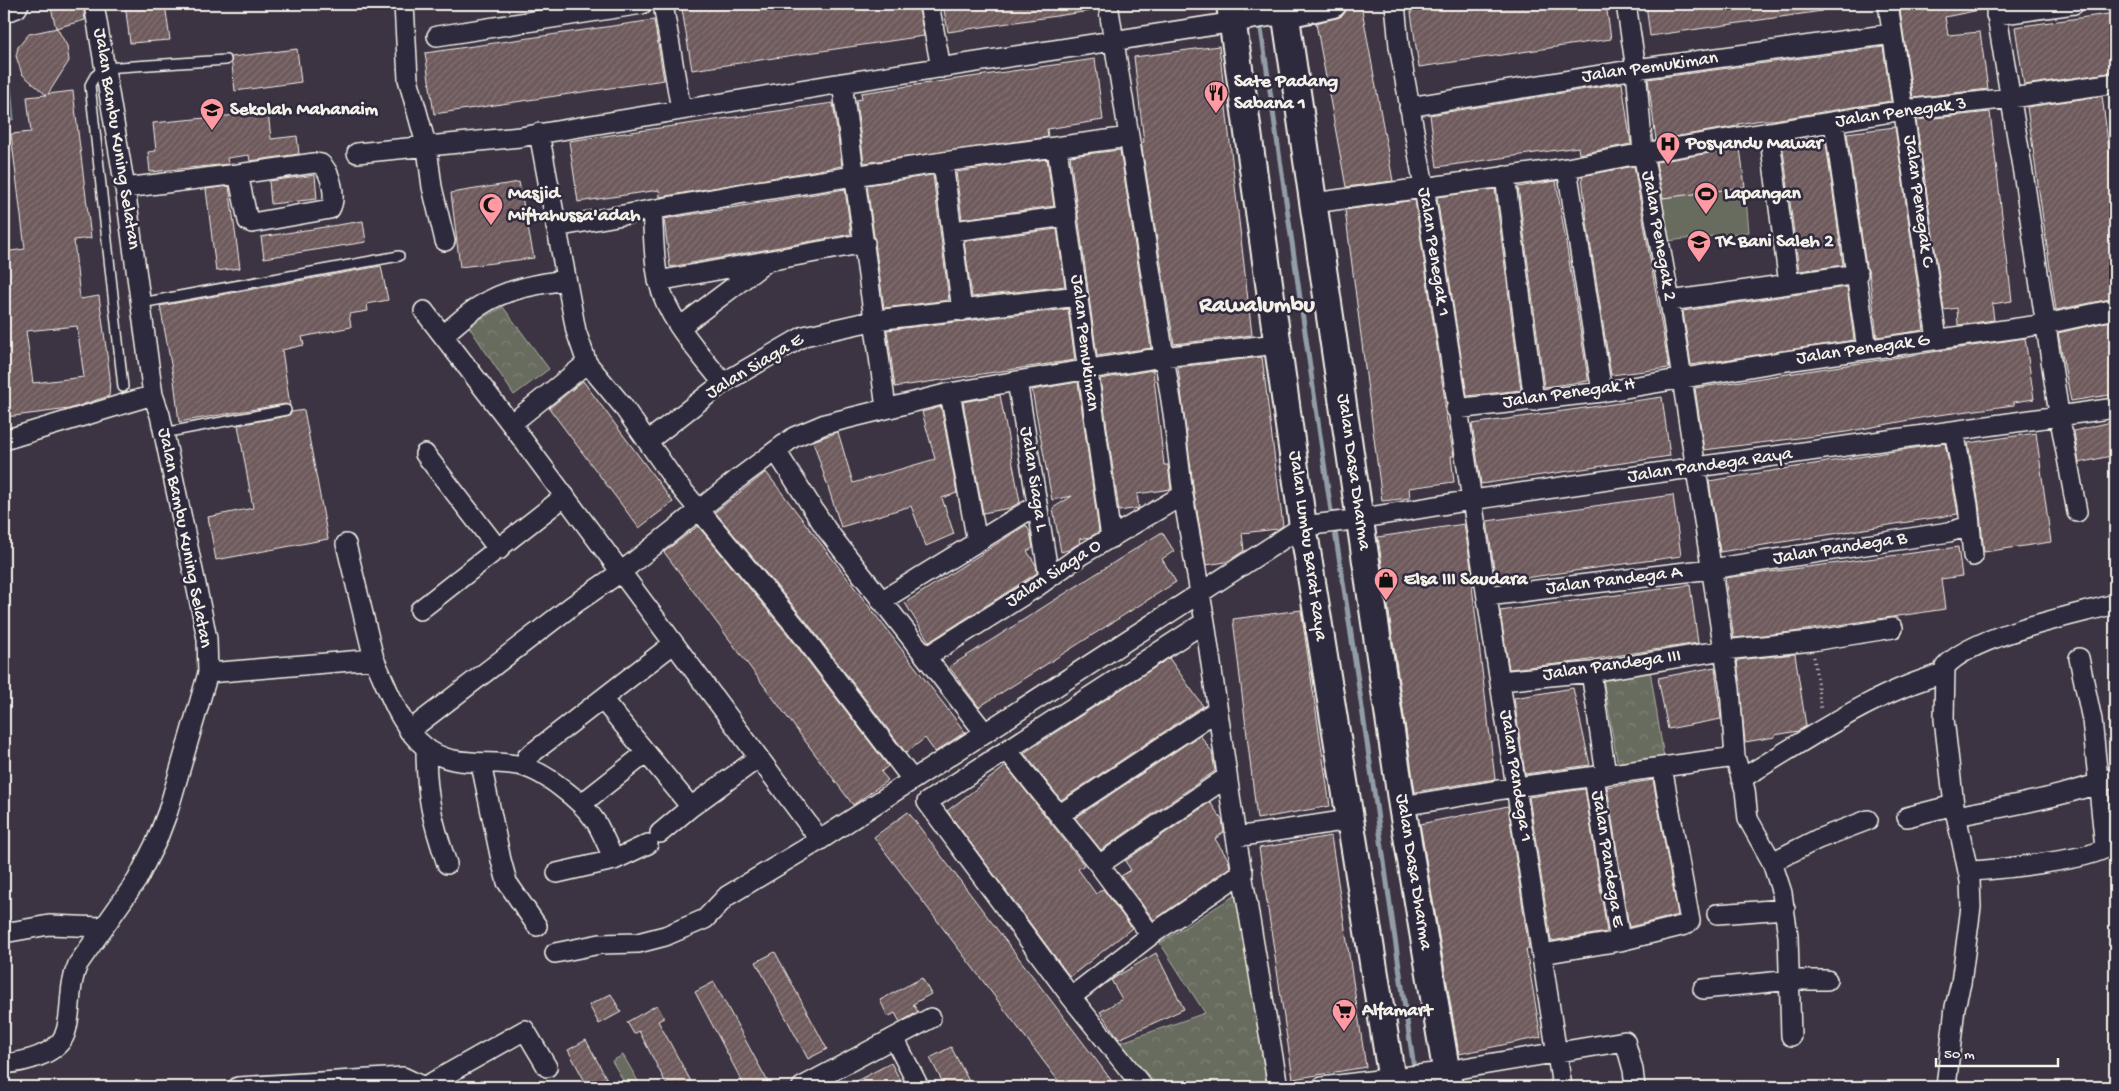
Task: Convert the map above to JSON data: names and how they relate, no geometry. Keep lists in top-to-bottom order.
{
  "streets": {
    "street": [
      "Jalan Pemukiman",
      "Jalan Penegak 3",
      "Jalan Bambu Kuning Selatan",
      "Jalan Penegak C",
      "Jalan Penegak 2",
      "Jalan Penegak 1",
      "Jalan Penegak G",
      "Jalan Siaga E",
      "Jalan Penegak H",
      "Jalan Pandega Raya",
      "Jalan Dasa Dharma",
      "Jalan Siaga L",
      "Jalan Lumbu Barat Raya",
      "Jalan Pandega B",
      "Jalan Siaga O",
      "Jalan Pandega A",
      "Jalan Pandega III",
      "Jalan Pandega 1",
      "Jalan Pandega E"
    ]
  },
  "crossings": [
    ["Jalan Pemukiman", "Jalan Penegak C"],
    ["Jalan Pemukiman", "Jalan Penegak 2"],
    ["Jalan Pemukiman", "Jalan Penegak 1"],
    ["Jalan Pemukiman", "Jalan Siaga E"],
    ["Jalan Pemukiman", "Jalan Siaga O"],
    ["Jalan Penegak 3", "Jalan Penegak C"],
    ["Jalan Penegak 3", "Jalan Penegak 2"],
    ["Jalan Penegak 3", "Jalan Penegak 1"],
    ["Jalan Penegak 3", "Jalan Dasa Dharma"],
    ["Jalan Penegak C", "Jalan Penegak G"],
    ["Jalan Penegak 2", "Jalan Penegak G"],
    ["Jalan Penegak 2", "Jalan Penegak H"],
    ["Jalan Penegak 2", "Jalan Pandega Raya"],
    ["Jalan Penegak 2", "Jalan Pandega B"],
    ["Jalan Penegak 2", "Jalan Pandega A"],
    ["Jalan Penegak 2", "Jalan Pandega III"],
    ["Jalan Penegak 1", "Jalan Penegak H"],
    ["Jalan Penegak 1", "Jalan Pandega Raya"],
    ["Jalan Penegak 1", "Jalan Pandega 1"],
    ["Jalan Penegak G", "Jalan Penegak H"],
    ["Jalan Pandega Raya", "Jalan Dasa Dharma"],
    ["Jalan Pandega Raya", "Jalan Lumbu Barat Raya"],
    ["Jalan Pandega Raya", "Jalan Pandega 1"],
    ["Jalan Siaga L", "Jalan Siaga O"],
    ["Jalan Pandega B", "Jalan Pandega A"],
    ["Jalan Pandega A", "Jalan Pandega 1"],
    ["Jalan Pandega III", "Jalan Pandega 1"],
    ["Jalan Pandega III", "Jalan Pandega E"]
  ],
  "districts": ["Rawalumbu"],
  "places": {
    "restaurant": ["Sate Padang Sabana 1"],
    "school or university": ["Sekolah Mahanaim", "TK Bani Saleh 2"],
    "hospital": ["Posyandu Mawar"],
    "sports": ["Lapangan"],
    "mosque": ["Masjid Miftahussa'adah"],
    "shop": ["Elsa III Saudara"],
    "supermarket": ["Alfamart"]
  },
  "scale_bar": "50 m"
}
